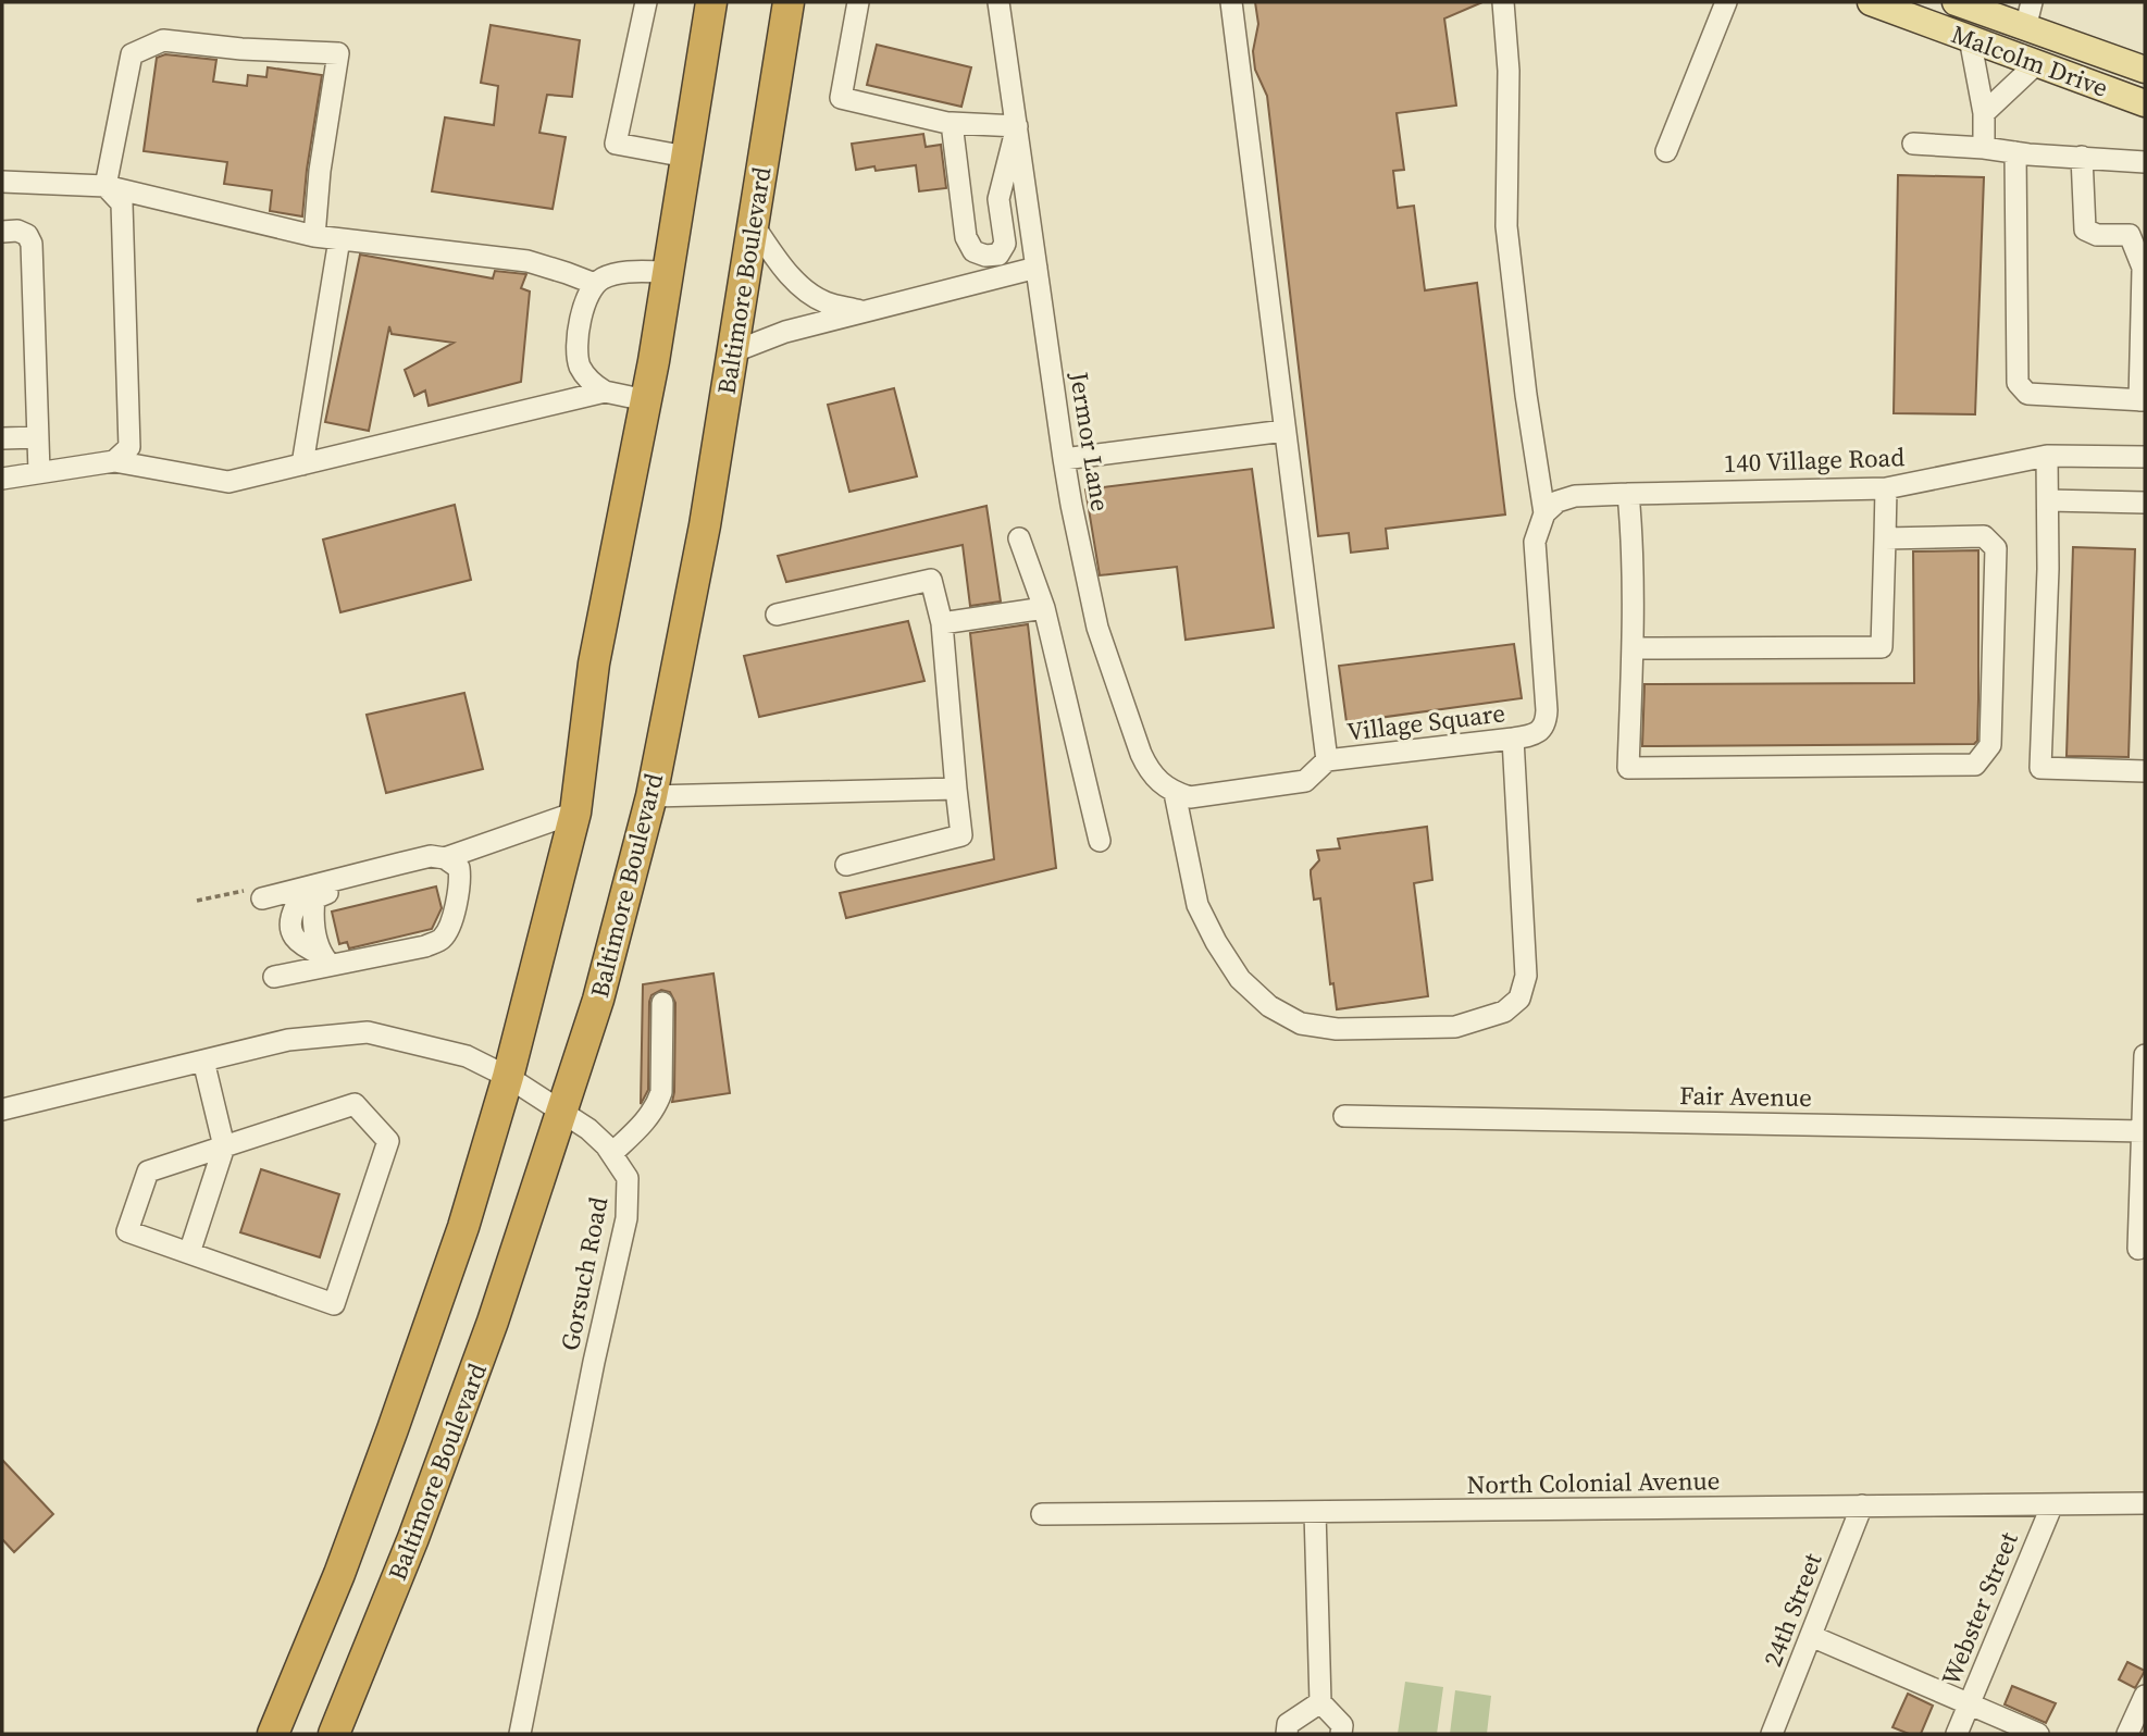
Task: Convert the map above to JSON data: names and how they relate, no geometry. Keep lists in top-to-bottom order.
{
  "streets": {
    "highway": ["Baltimore Boulevard"],
    "main road": ["Malcolm Drive"],
    "street": [
      "Jermor Lane",
      "140 Village Road",
      "Village Square",
      "Fair Avenue",
      "Gorsuch Road",
      "North Colonial Avenue",
      "Webster Street",
      "24th Street"
    ]
  },
  "crossings": [
    ["Baltimore Boulevard", "Gorsuch Road"],
    ["Jermor Lane", "Village Square"],
    ["140 Village Road", "Village Square"],
    ["North Colonial Avenue", "Webster Street"],
    ["North Colonial Avenue", "24th Street"]
  ]
}
